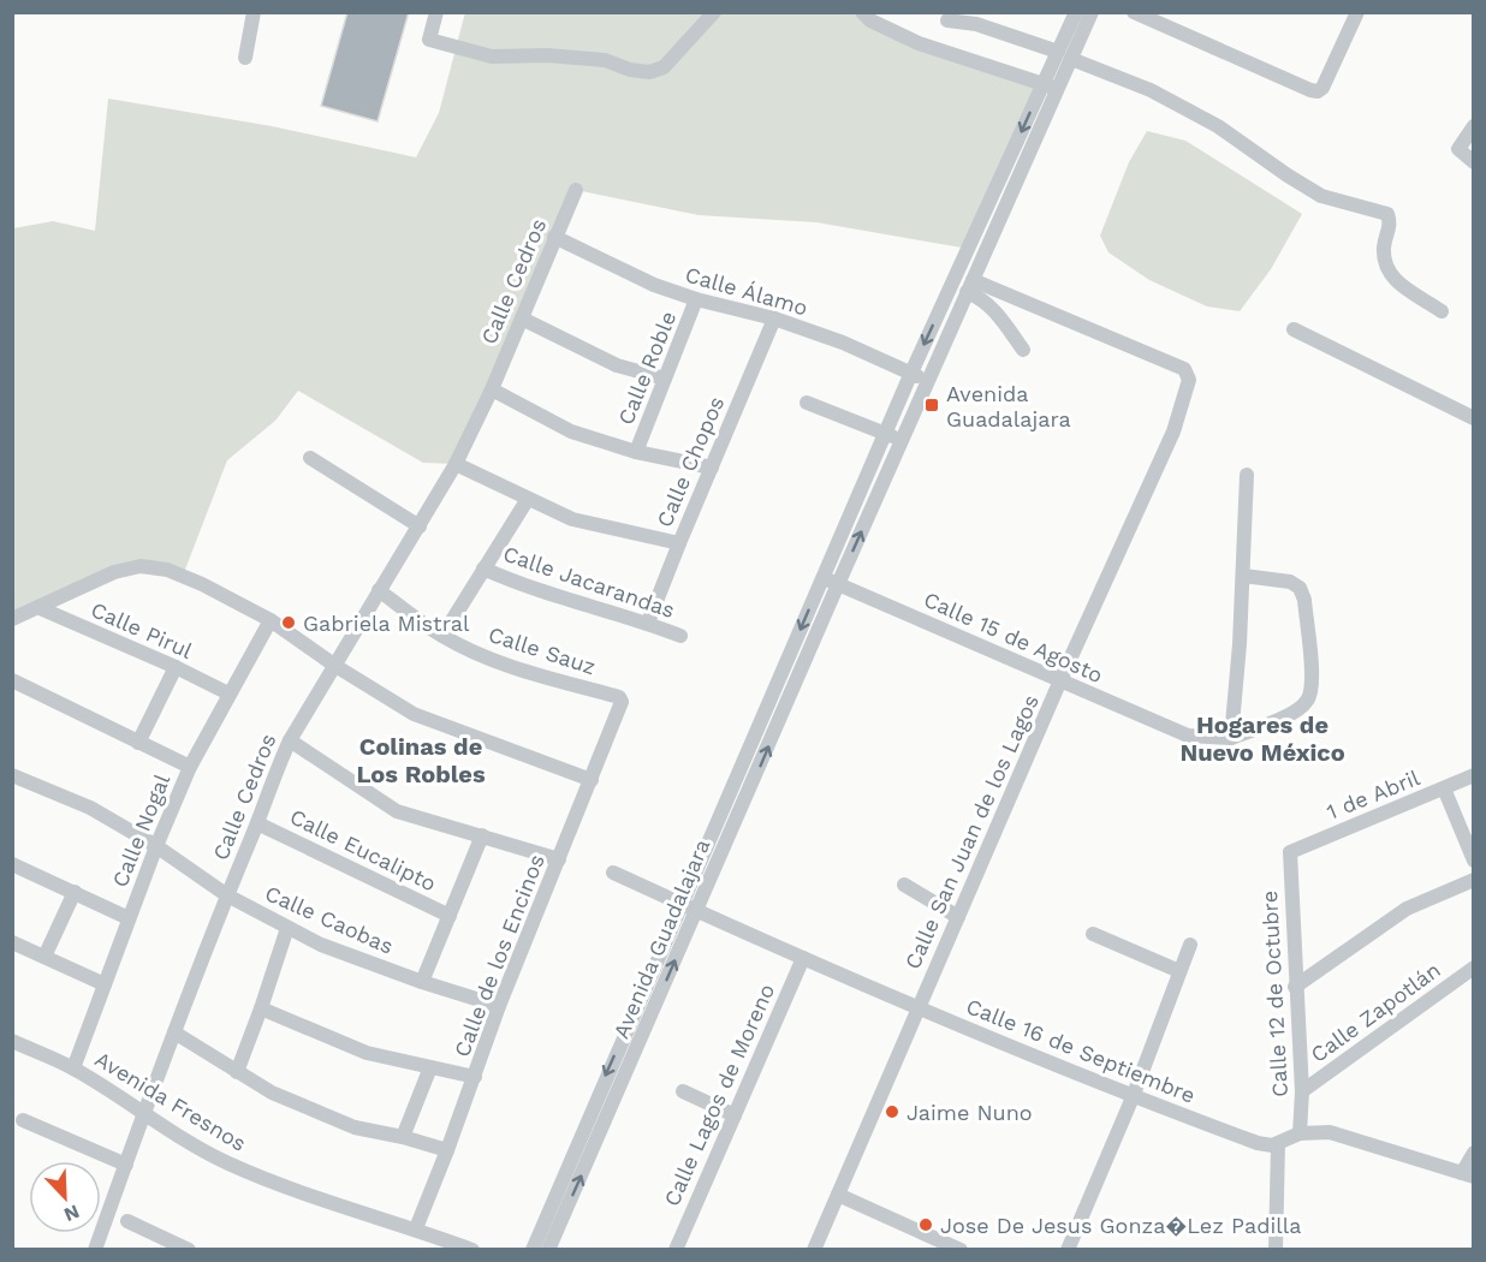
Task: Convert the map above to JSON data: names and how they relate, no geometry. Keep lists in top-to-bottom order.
{
  "streets": {
    "street": [
      "Calle Cedros",
      "Calle Álamo",
      "Calle Roble",
      "Calle Chopos",
      "Calle Jacarandas",
      "Calle Pirul",
      "Calle 15 de Agosto",
      "Calle Sauz",
      "1 de Abril",
      "Calle Nogal",
      "Calle San Juan de los Lagos",
      "Calle Eucalipto",
      "Calle Caobas",
      "Avenida Guadalajara",
      "Calle de los Encinos",
      "Calle 12 de Octubre",
      "Calle Zapotlán",
      "Calle 16 de Septiembre",
      "Calle Lagos de Moreno",
      "Avenida Fresnos"
    ]
  },
  "crossings": [
    ["Calle Cedros", "Calle Álamo"],
    ["Calle Cedros", "Calle Sauz"],
    ["Calle Cedros", "Calle Eucalipto"],
    ["Calle Cedros", "Calle Caobas"],
    ["Calle Cedros", "Avenida Fresnos"],
    ["Calle Álamo", "Calle Roble"],
    ["Calle Álamo", "Calle Chopos"],
    ["Calle Álamo", "Avenida Guadalajara"],
    ["Calle Chopos", "Calle Jacarandas"],
    ["Calle Pirul", "Calle Nogal"],
    ["Calle 15 de Agosto", "Calle San Juan de los Lagos"],
    ["Calle 15 de Agosto", "Avenida Guadalajara"],
    ["Calle Sauz", "Calle de los Encinos"],
    ["1 de Abril", "Calle 12 de Octubre"],
    ["Calle Nogal", "Calle Caobas"],
    ["Calle Nogal", "Avenida Fresnos"],
    ["Calle San Juan de los Lagos", "Avenida Guadalajara"],
    ["Calle San Juan de los Lagos", "Calle 16 de Septiembre"],
    ["Calle Caobas", "Calle de los Encinos"],
    ["Avenida Guadalajara", "Calle 16 de Septiembre"],
    ["Calle de los Encinos", "Avenida Fresnos"],
    ["Calle 12 de Octubre", "Calle Zapotlán"],
    ["Calle 16 de Septiembre", "Calle Lagos de Moreno"]
  ],
  "districts": ["Hogares de Nuevo México", "Colinas de Los Robles"],
  "places": {
    "transit": ["Avenida Guadalajara"],
    "other": ["Gabriela Mistral", "Jaime Nuno", "Jose De Jesus Gonza�Lez Padilla"]
  },
  "north": "bottom right"
}
